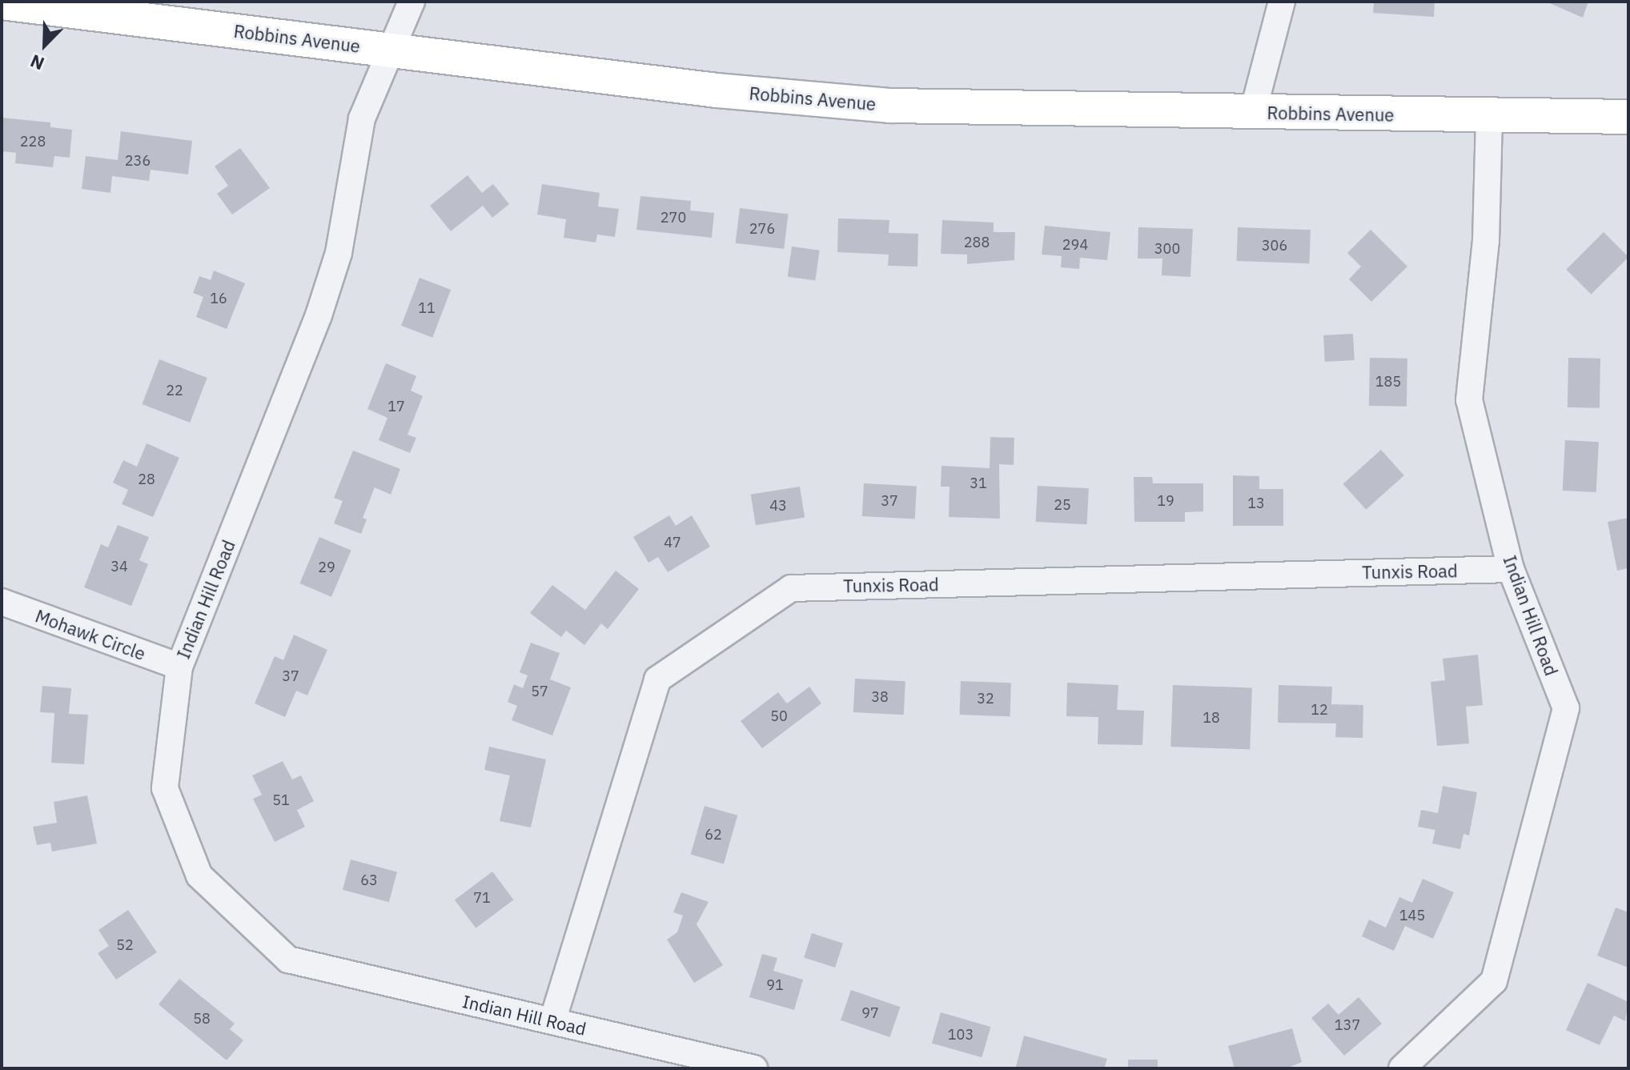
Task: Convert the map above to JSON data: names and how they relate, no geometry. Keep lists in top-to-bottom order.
{
  "streets": {
    "main road": ["Robbins Avenue"],
    "street": ["Tunxis Road", "Indian Hill Road", "Mohawk Circle"]
  },
  "crossings": [
    ["Robbins Avenue", "Indian Hill Road"],
    ["Tunxis Road", "Indian Hill Road"],
    ["Indian Hill Road", "Mohawk Circle"]
  ],
  "house_numbers": [
    "228",
    "236",
    "270",
    "276",
    "288",
    "294",
    "306",
    "300",
    "16",
    "11",
    "185",
    "22",
    "17",
    "28",
    "31",
    "37",
    "19",
    "13",
    "25",
    "43",
    "47",
    "34",
    "29",
    "37",
    "57",
    "38",
    "32",
    "12",
    "50",
    "18",
    "51",
    "62",
    "63",
    "71",
    "145",
    "52",
    "91",
    "97",
    "58",
    "137",
    "103"
  ],
  "north": "bottom left"
}
